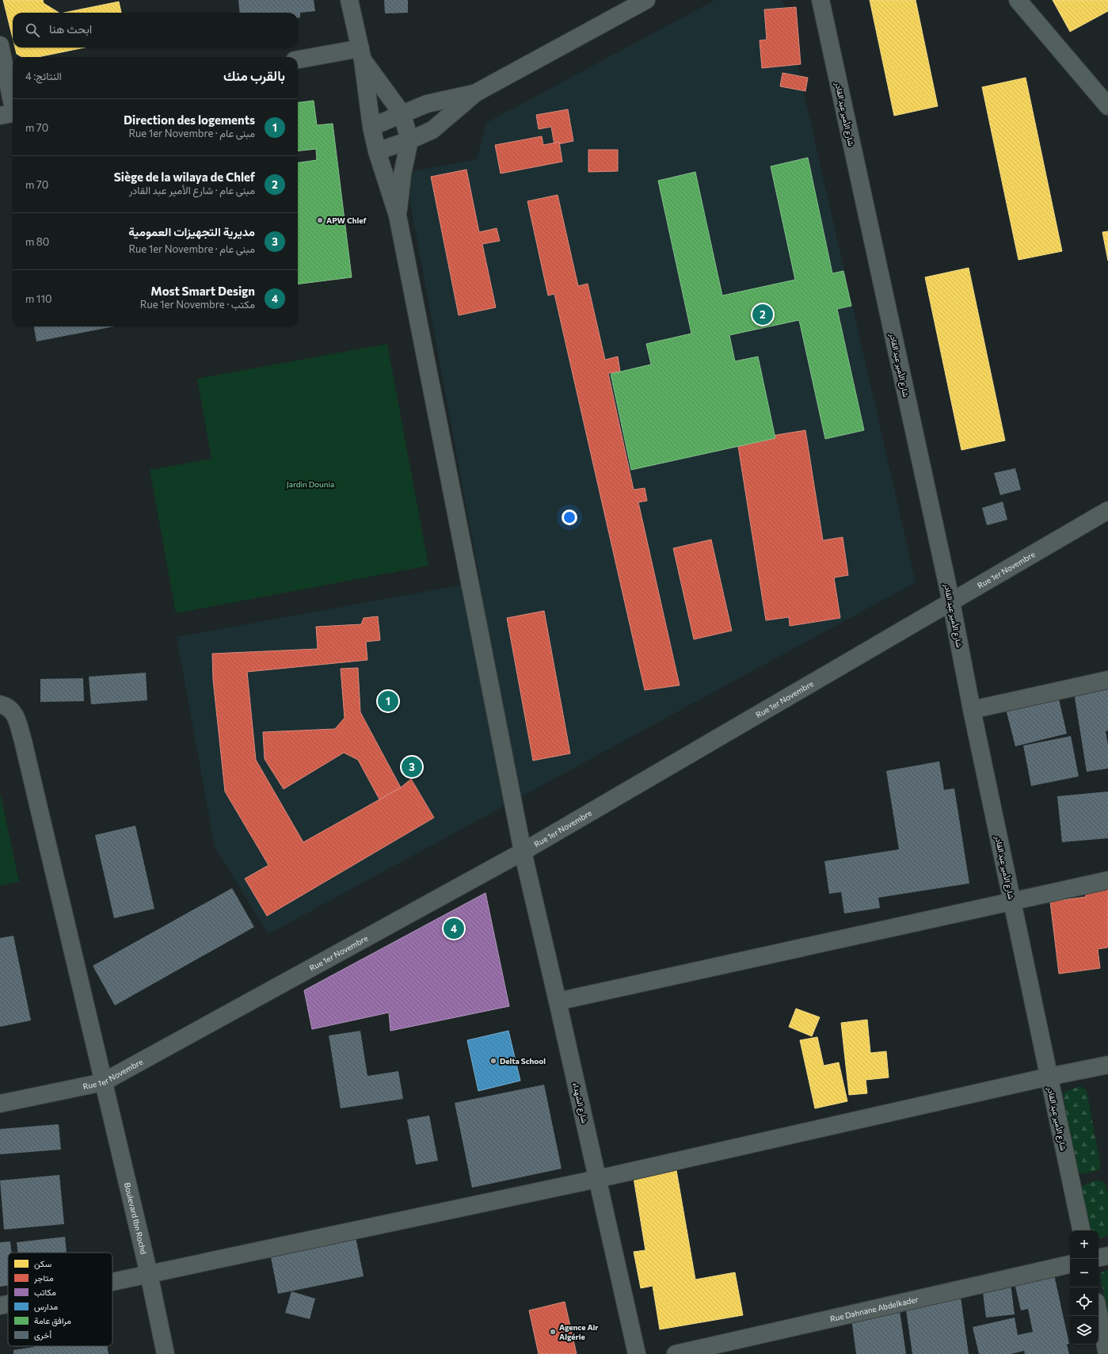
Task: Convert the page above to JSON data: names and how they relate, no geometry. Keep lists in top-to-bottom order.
{
  "streets": {
    "street": [
      "شارع الأمير عبد القادر",
      "Rue 1er Novembre",
      "شارع الشهداء",
      "Boulevard Ibn Rochd",
      "Rue Dahnane Abdelkader"
    ]
  },
  "crossings": [
    ["شارع الأمير عبد القادر", "Rue 1er Novembre"],
    ["Rue 1er Novembre", "شارع الشهداء"],
    ["Rue 1er Novembre", "Boulevard Ibn Rochd"]
  ],
  "parks": ["Jardin Dounia"],
  "places": ["APW Chlef", "Delta School", "Agence Air Algérie"],
  "legend": [
    "سكن",
    "متاجر",
    "مكاتب",
    "مدارس",
    "مرافق عامة",
    "أخرى"
  ],
  "page": {
    "search": "ابحث هنا",
    "heading": ["بالقرب منك", "النتائج: 4"],
    "list": [
      {
        "mark": "1",
        "name": "Direction des logements",
        "note": "مبنى عام · Rue 1er Novembre",
        "value": "70 m"
      },
      {
        "mark": "2",
        "name": "Siège de la wilaya de Chlef",
        "note": "مبنى عام · شارع الأمير عبد القادر",
        "value": "70 m"
      },
      {
        "mark": "3",
        "name": "مديرية التجهيزات العمومية",
        "note": "مبنى عام · Rue 1er Novembre",
        "value": "80 m"
      },
      {
        "mark": "4",
        "name": "Most Smart Design",
        "note": "مكتب · Rue 1er Novembre",
        "value": "110 m"
      }
    ],
    "pins": [
      "2",
      "1",
      "3",
      "4"
    ],
    "map_buttons": ["+", "−"]
  }
}
